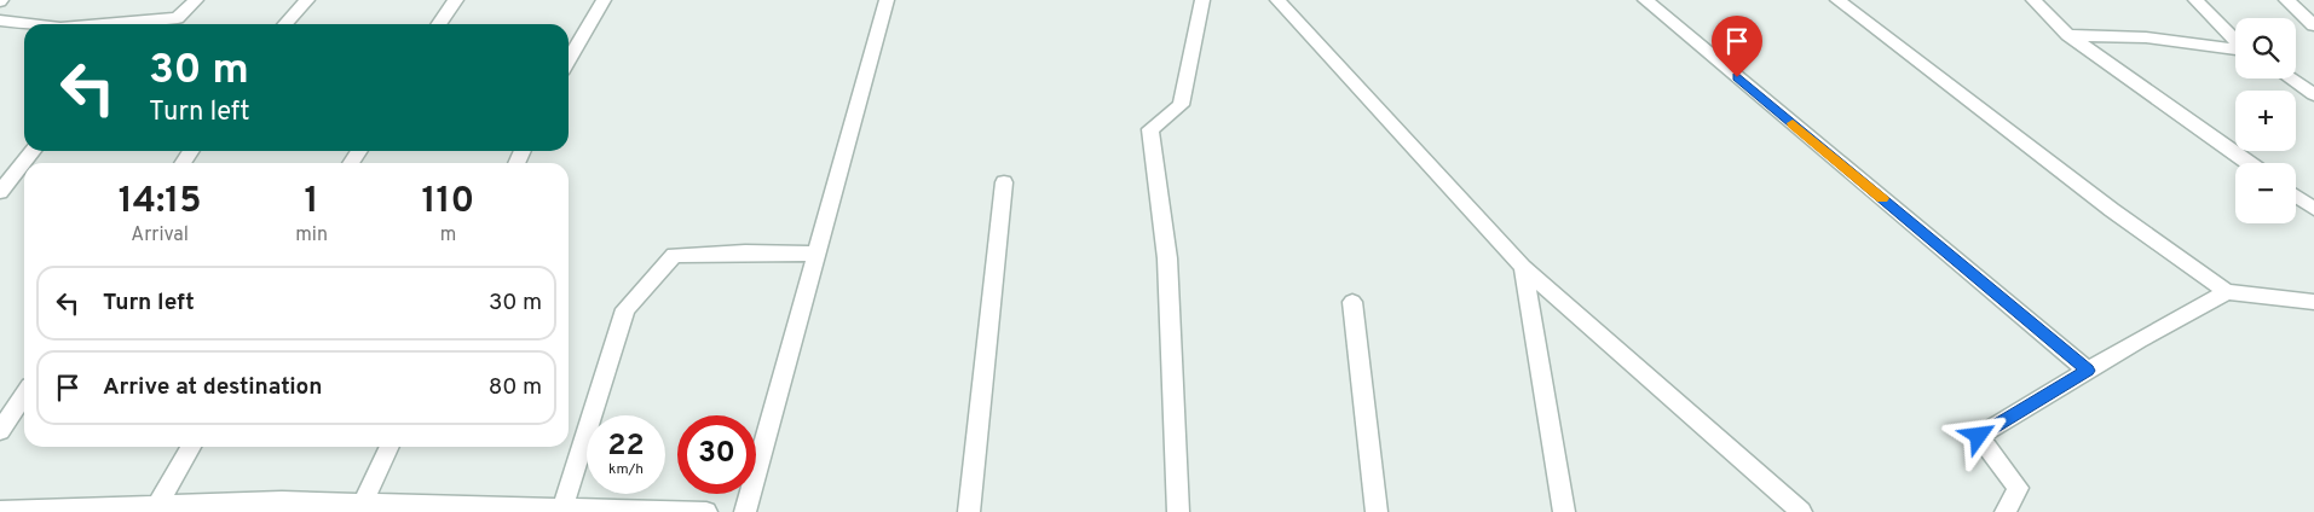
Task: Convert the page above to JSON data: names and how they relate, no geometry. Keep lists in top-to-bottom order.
{
  "page": {
    "map_buttons": ["+", "−"],
    "turn": ["30 m", "Turn left"],
    "eta": [
      "14:15",
      "Arrival",
      "1",
      "min",
      "110",
      "m"
    ],
    "list": [
      {
        "name": "Turn left",
        "value": "30 m"
      },
      {
        "name": "Arrive at destination",
        "value": "80 m"
      }
    ],
    "speed": "22 km/h",
    "limit": "30"
  }
}
